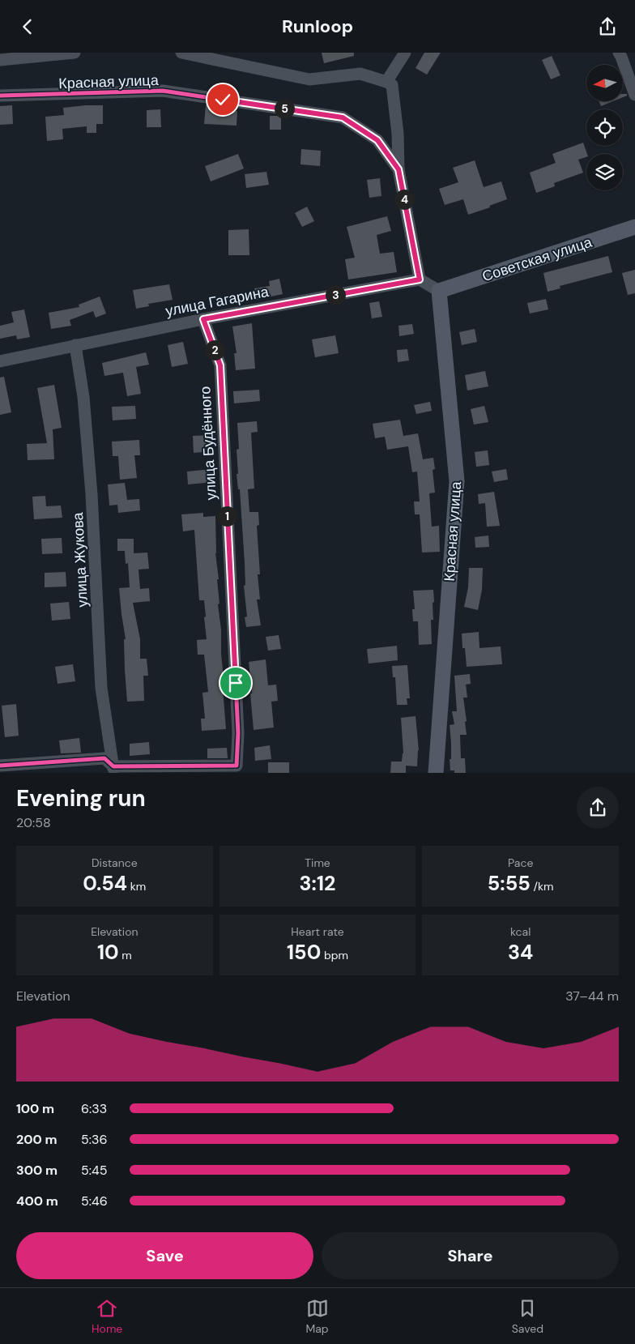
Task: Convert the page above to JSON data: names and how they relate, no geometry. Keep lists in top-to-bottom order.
{
  "streets": {
    "main road": ["Красная улица", "Советская улица"],
    "street": ["улица Гагарина", "улица Будённого", "улица Жукова"]
  },
  "crossings": [
    ["Красная улица", "Советская улица"],
    ["Красная улица", "улица Гагарина"],
    ["улица Гагарина", "улица Будённого"],
    ["улица Гагарина", "улица Жукова"],
    ["улица Будённого", "улица Жукова"]
  ],
  "north": "left",
  "page": {
    "header": "Runloop",
    "pins": [
      "5",
      "4",
      "3",
      "2",
      "1"
    ],
    "heading": ["Evening run", "20:58"],
    "stats": [
      ["Distance", "0.54 km"],
      ["Time", "3:12"],
      ["Pace", "5:55 /km"],
      ["Elevation", "10 m"],
      ["Heart rate", "150 bpm"],
      ["kcal", "34"]
    ],
    "chart": ["Elevation", "37–44 m"],
    "list": [
      {
        "name": "100 m",
        "note": "6:33"
      },
      {
        "name": "200 m",
        "note": "5:36"
      },
      {
        "name": "300 m",
        "note": "5:45"
      },
      {
        "name": "400 m",
        "note": "5:46"
      }
    ],
    "buttons": ["Save", "Share"],
    "tabs": ["Home", "Map", "Saved"]
  }
}
